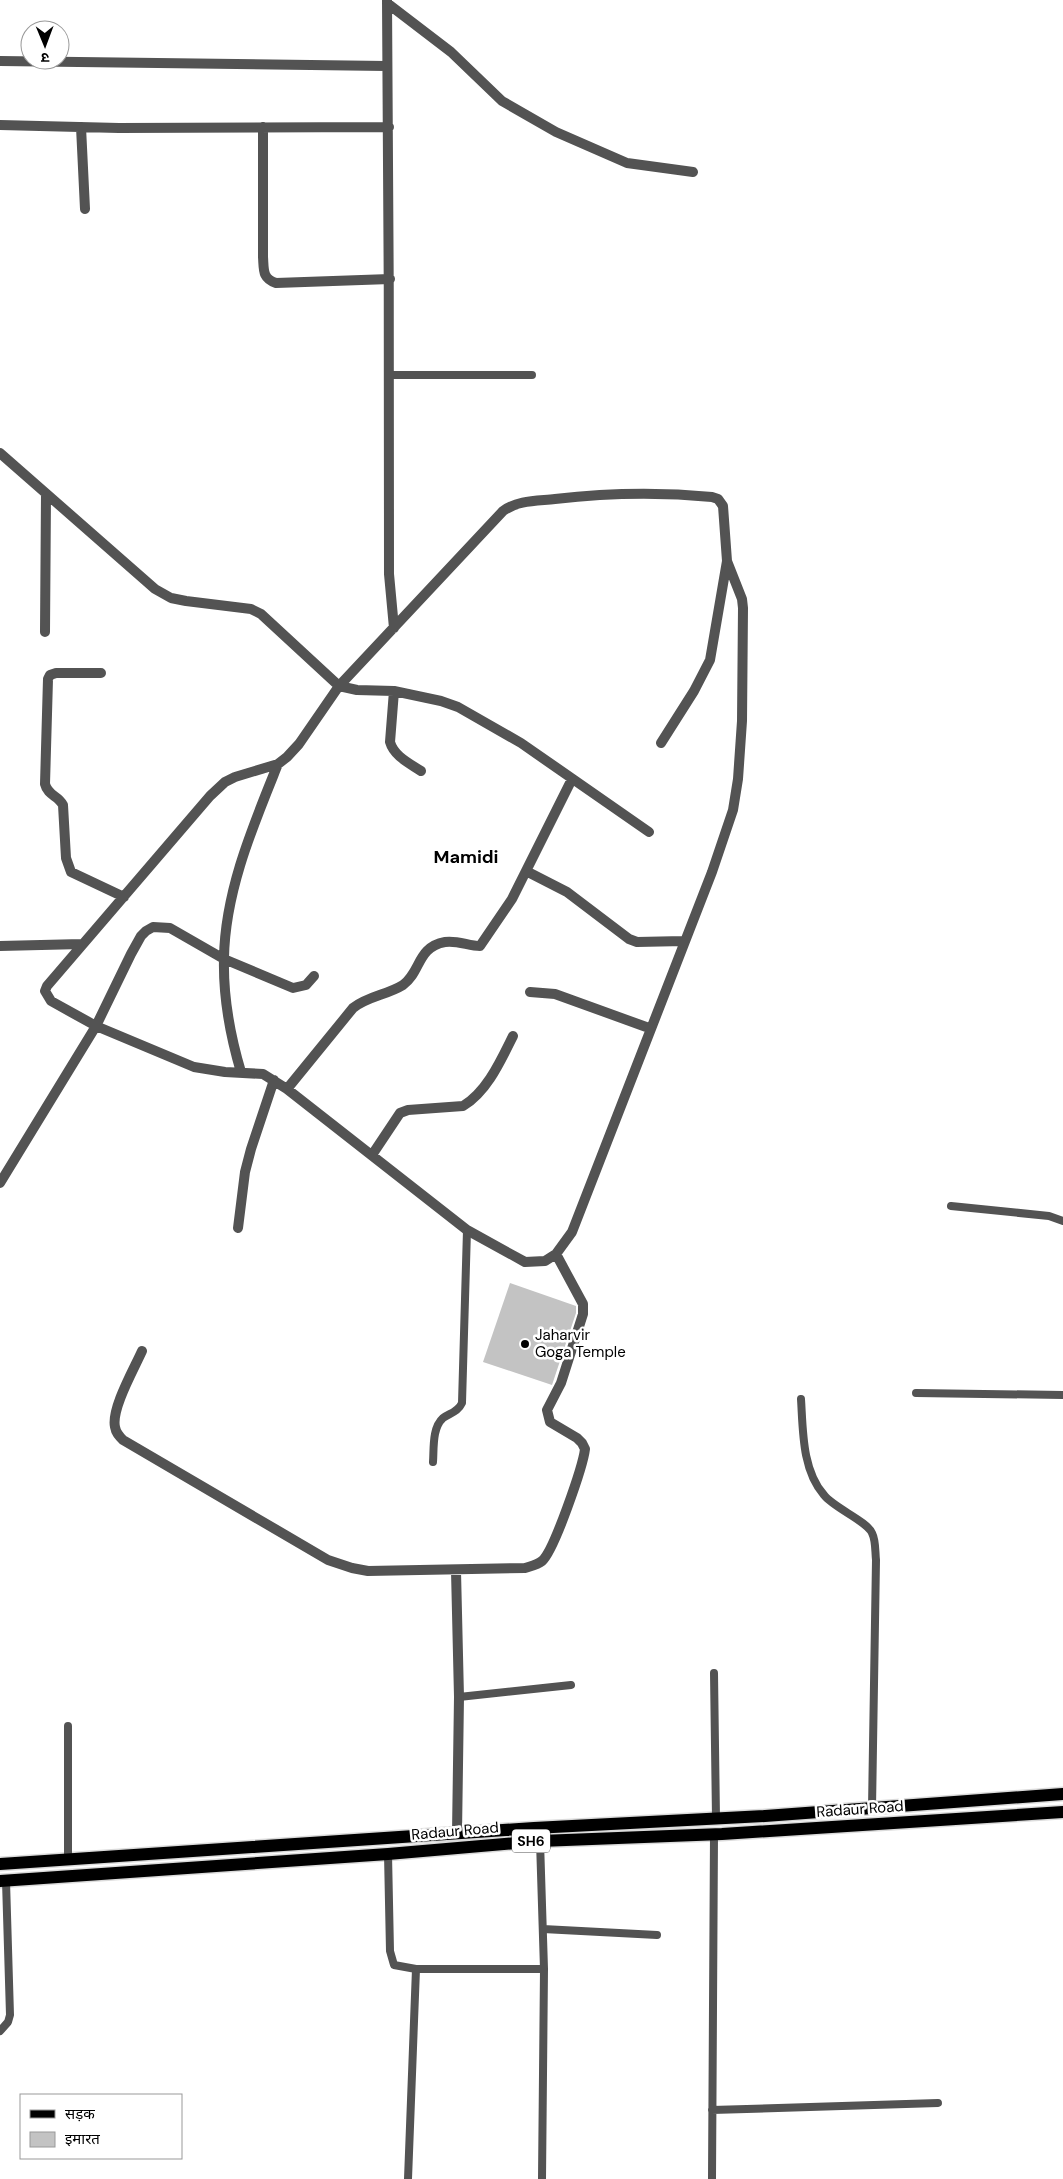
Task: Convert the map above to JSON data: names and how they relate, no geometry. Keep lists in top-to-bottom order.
{
  "streets": {
    "main road": ["Radaur Road", "SH6"]
  },
  "districts": ["Mamidi"],
  "places": ["Jaharvir Goga Temple"],
  "legend": ["सड़क", "इमारत"],
  "north": "bottom"
}
